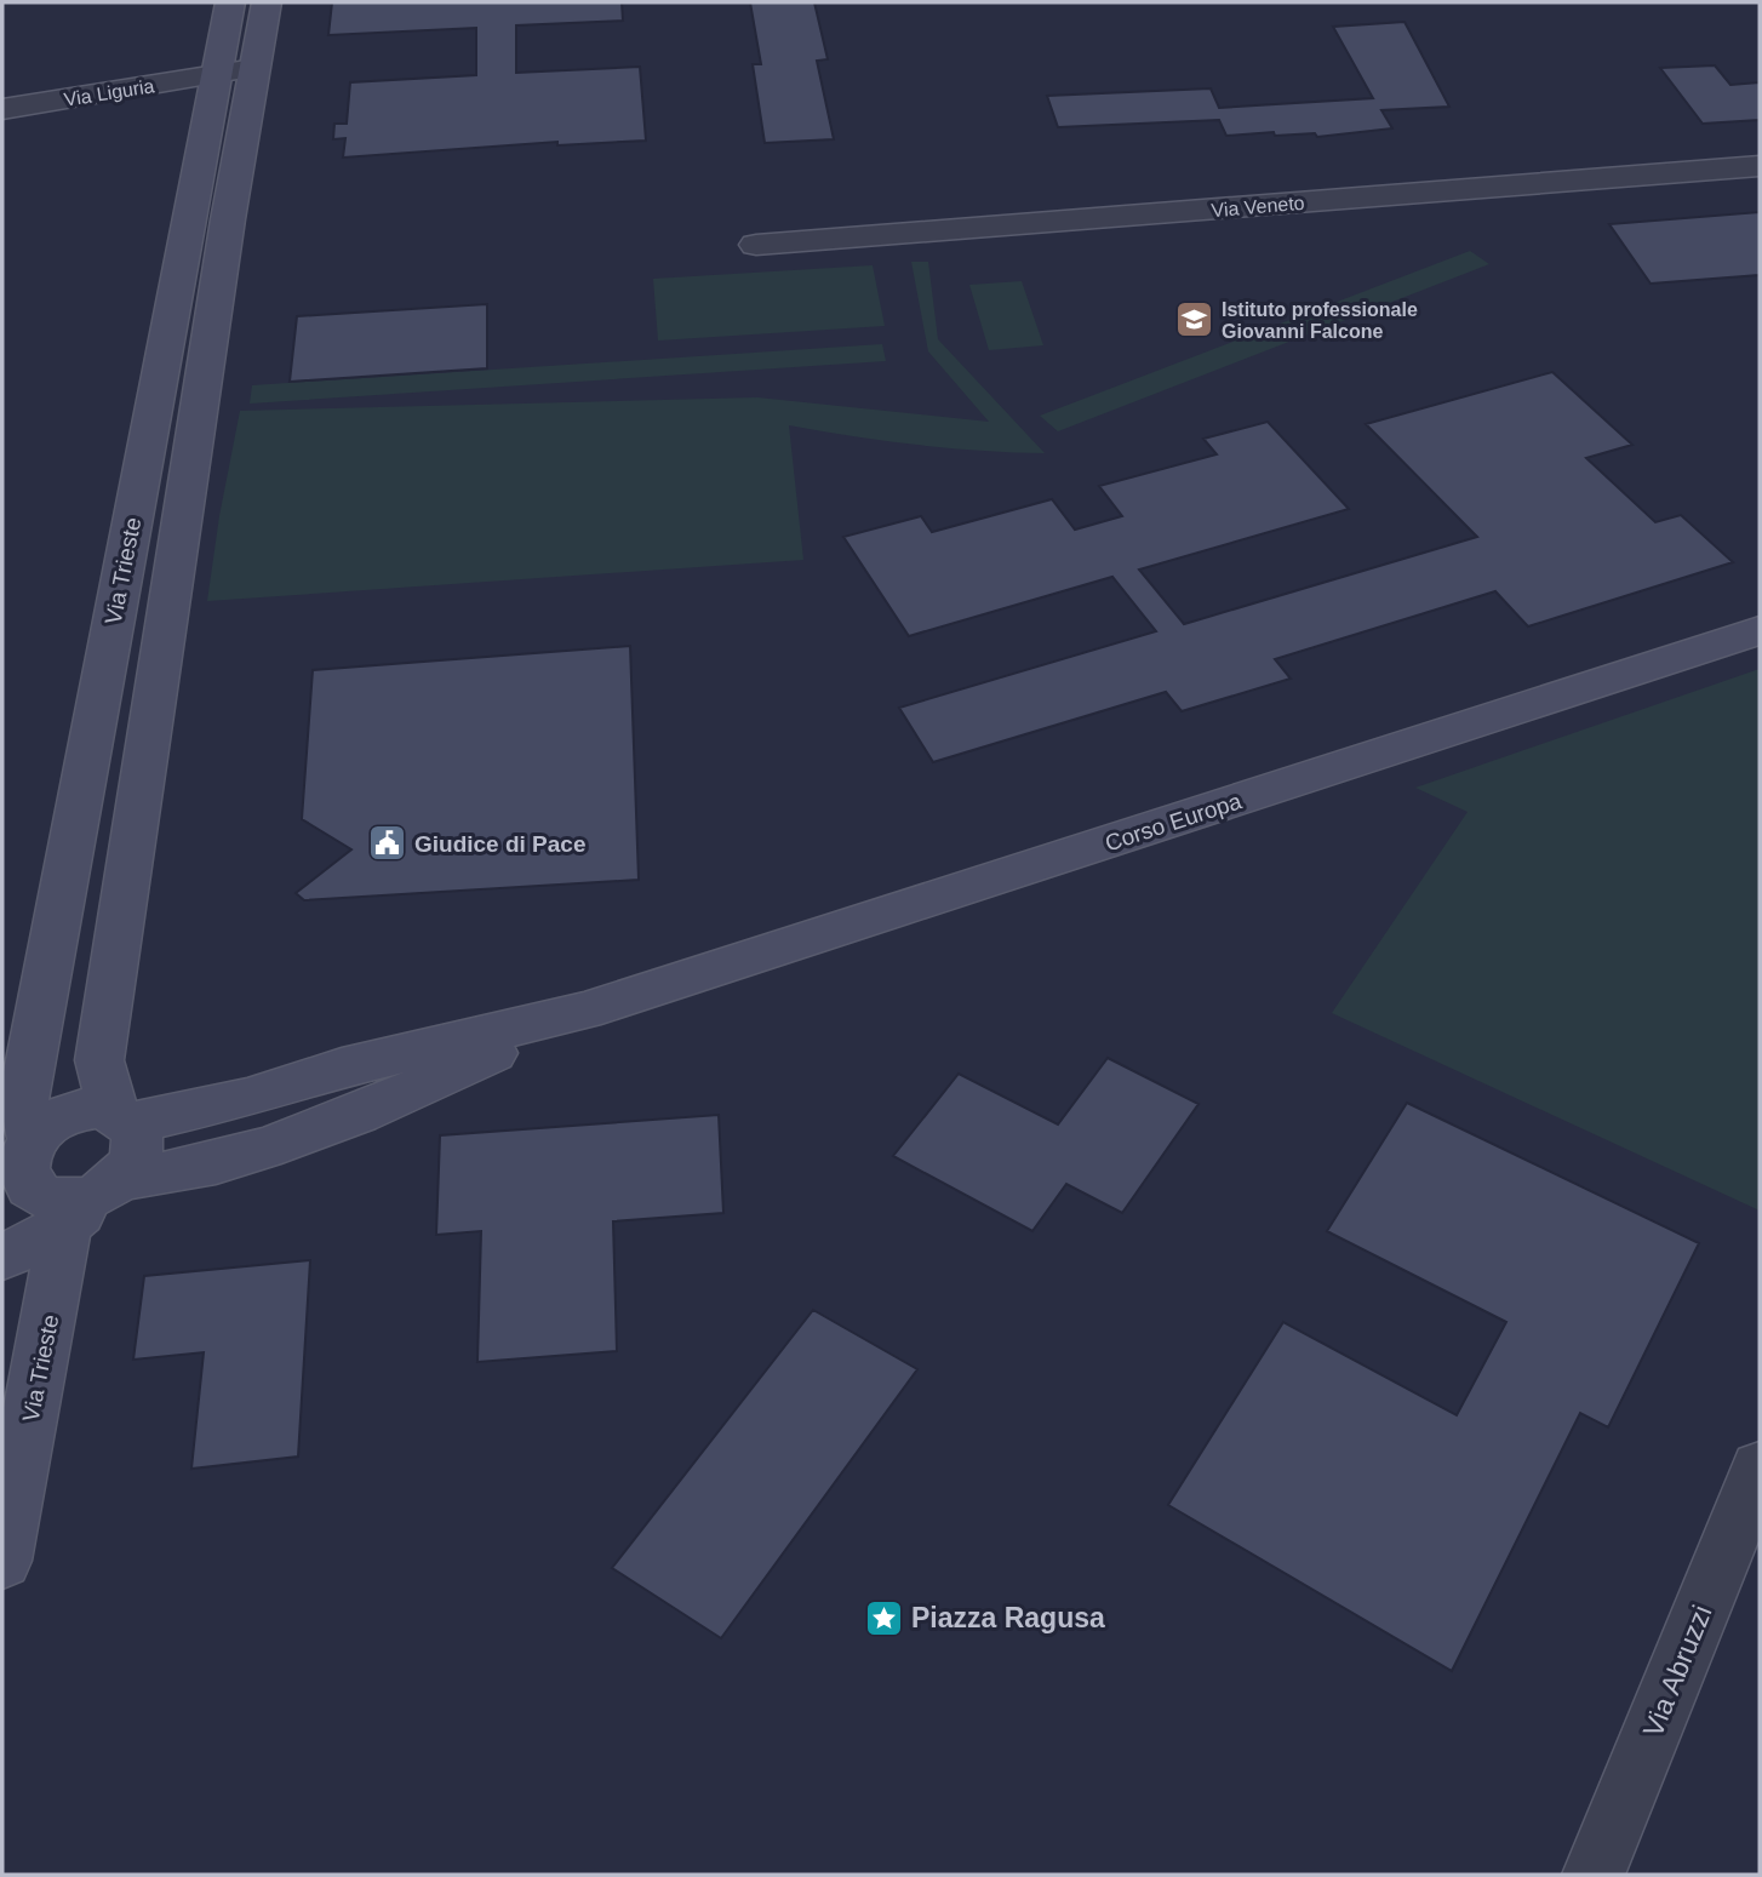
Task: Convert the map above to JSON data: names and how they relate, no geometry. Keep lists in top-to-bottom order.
{
  "streets": {
    "street": [
      "Via Liguria",
      "Via Veneto",
      "Via Trieste",
      "Corso Europa",
      "Via Abruzzi"
    ]
  },
  "crossings": [
    ["Via Liguria", "Via Trieste"]
  ],
  "places": {
    "school or university": ["Istituto professionale Giovanni Falcone"],
    "public building": ["Giudice di Pace"],
    "place": ["Piazza Ragusa"]
  }
}
